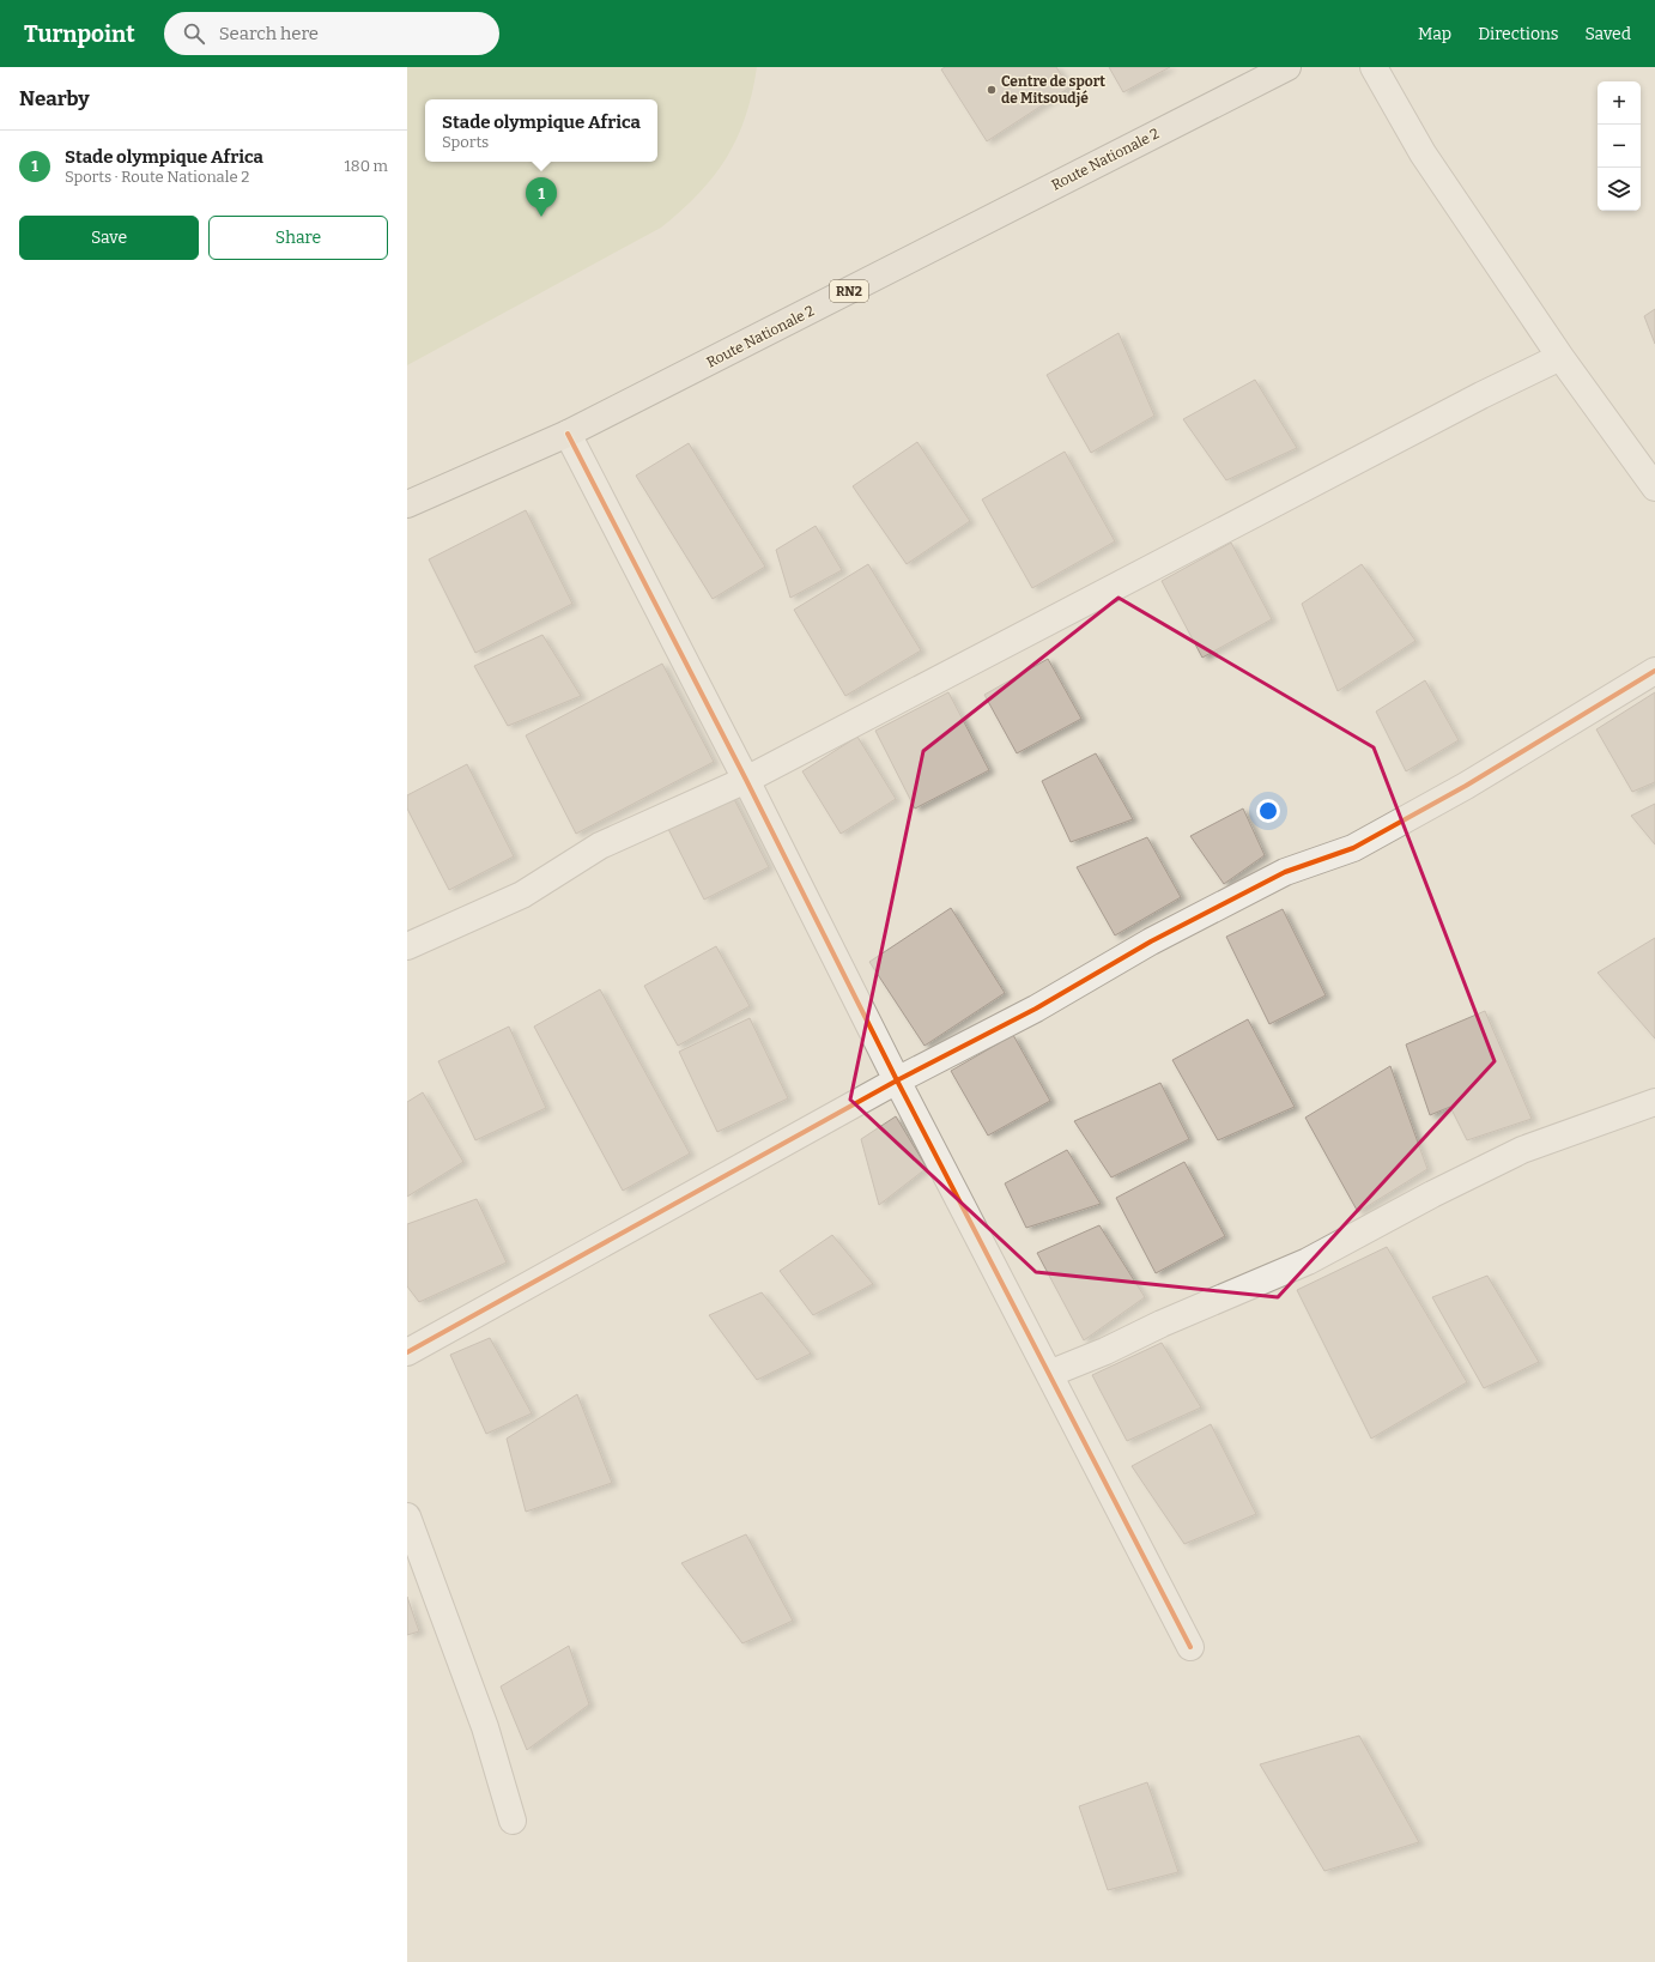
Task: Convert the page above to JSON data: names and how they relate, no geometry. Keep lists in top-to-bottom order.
{
  "streets": {
    "main road": ["Route Nationale 2", "RN2"]
  },
  "places": ["Centre de sport de Mitsoudjé"],
  "page": {
    "header": "Turnpoint",
    "search": "Search here",
    "nav": ["Map", "Directions", "Saved"],
    "heading": "Nearby",
    "map_buttons": ["+", "−"],
    "popup": ["Stade olympique Africa", "Sports"],
    "list": [
      {
        "mark": "1",
        "name": "Stade olympique Africa",
        "note": "Sports · Route Nationale 2",
        "value": "180 m"
      }
    ],
    "pins": "1",
    "buttons": ["Save", "Share"]
  }
}
